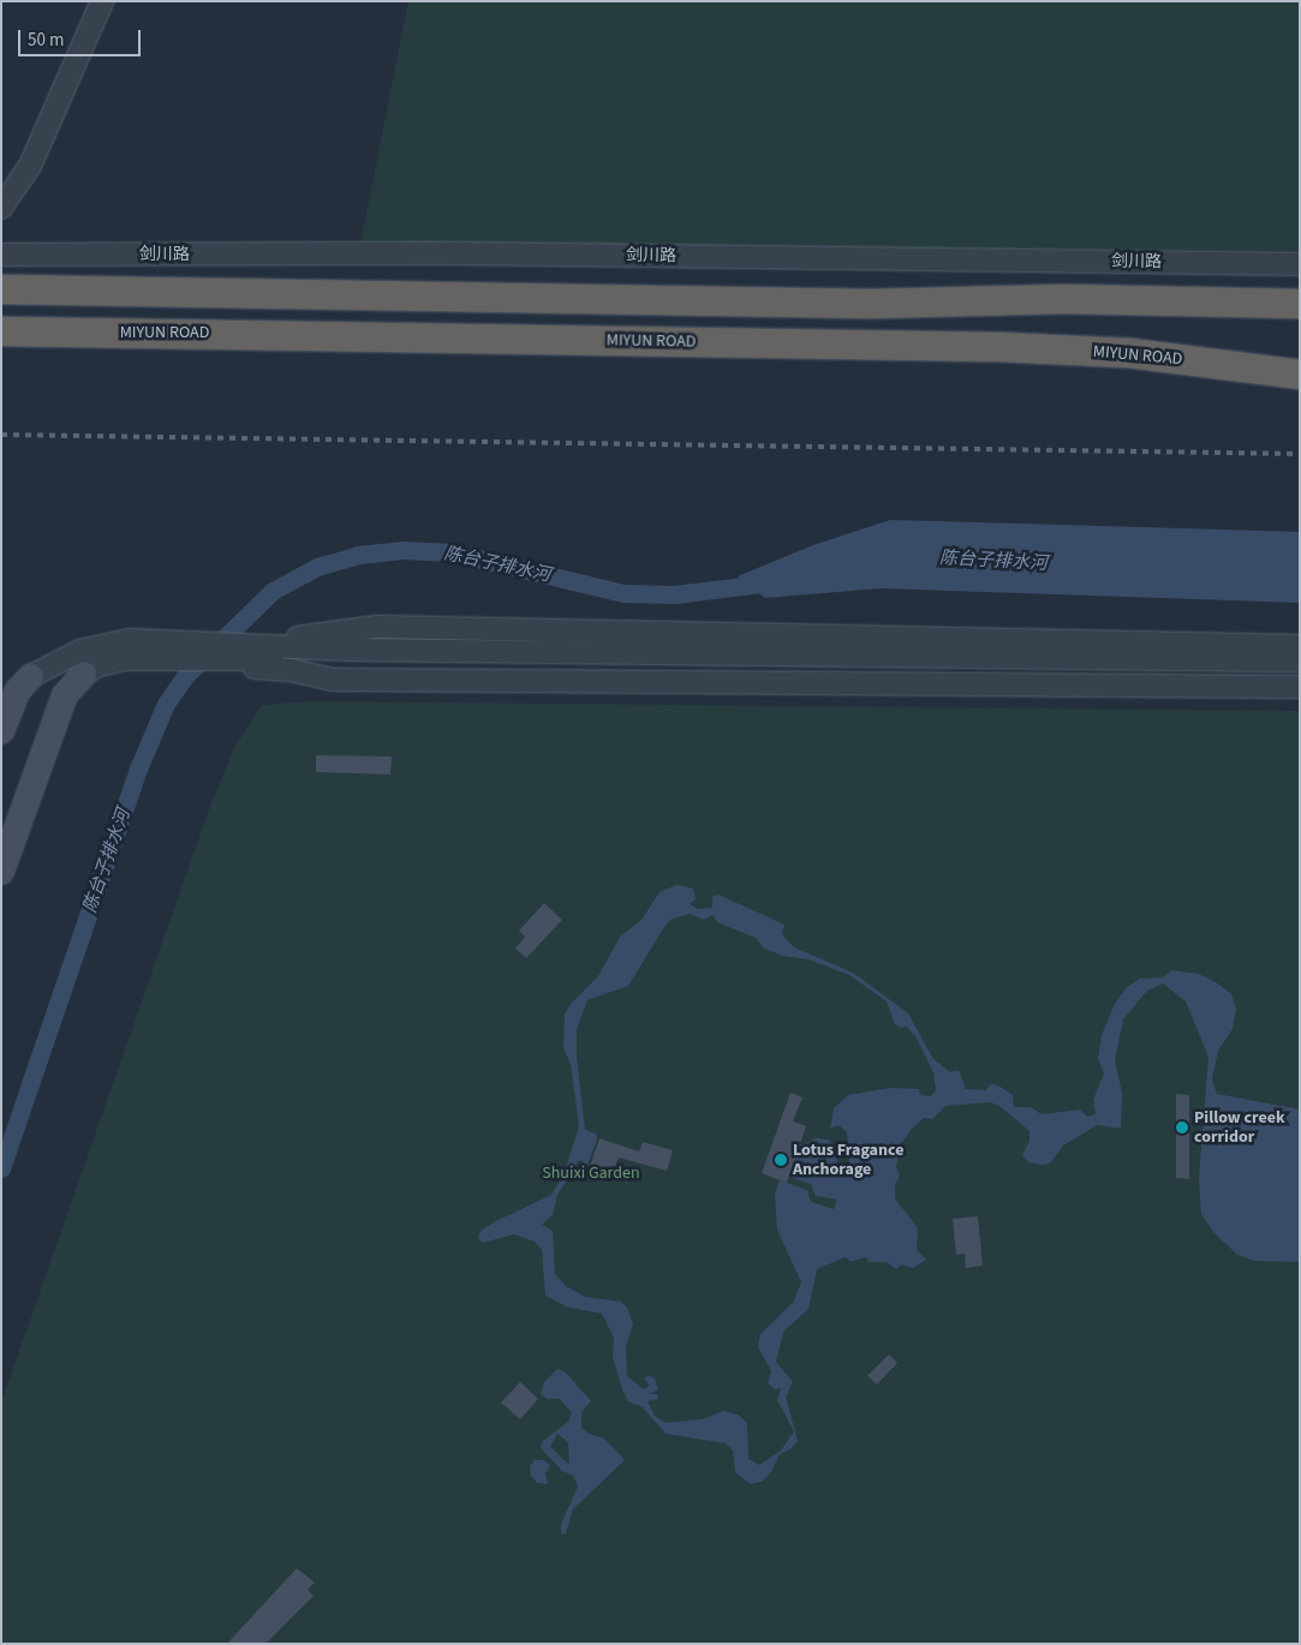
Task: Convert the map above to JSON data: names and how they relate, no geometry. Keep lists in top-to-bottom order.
{
  "streets": {
    "highway": ["MIYUN ROAD"],
    "street": ["剑川路"]
  },
  "water": ["陈台子排水河"],
  "parks": ["Shuixi Garden"],
  "places": ["Pillow creek corridor", "Lotus Fragance Anchorage"],
  "scale_bar": "50 m"
}
